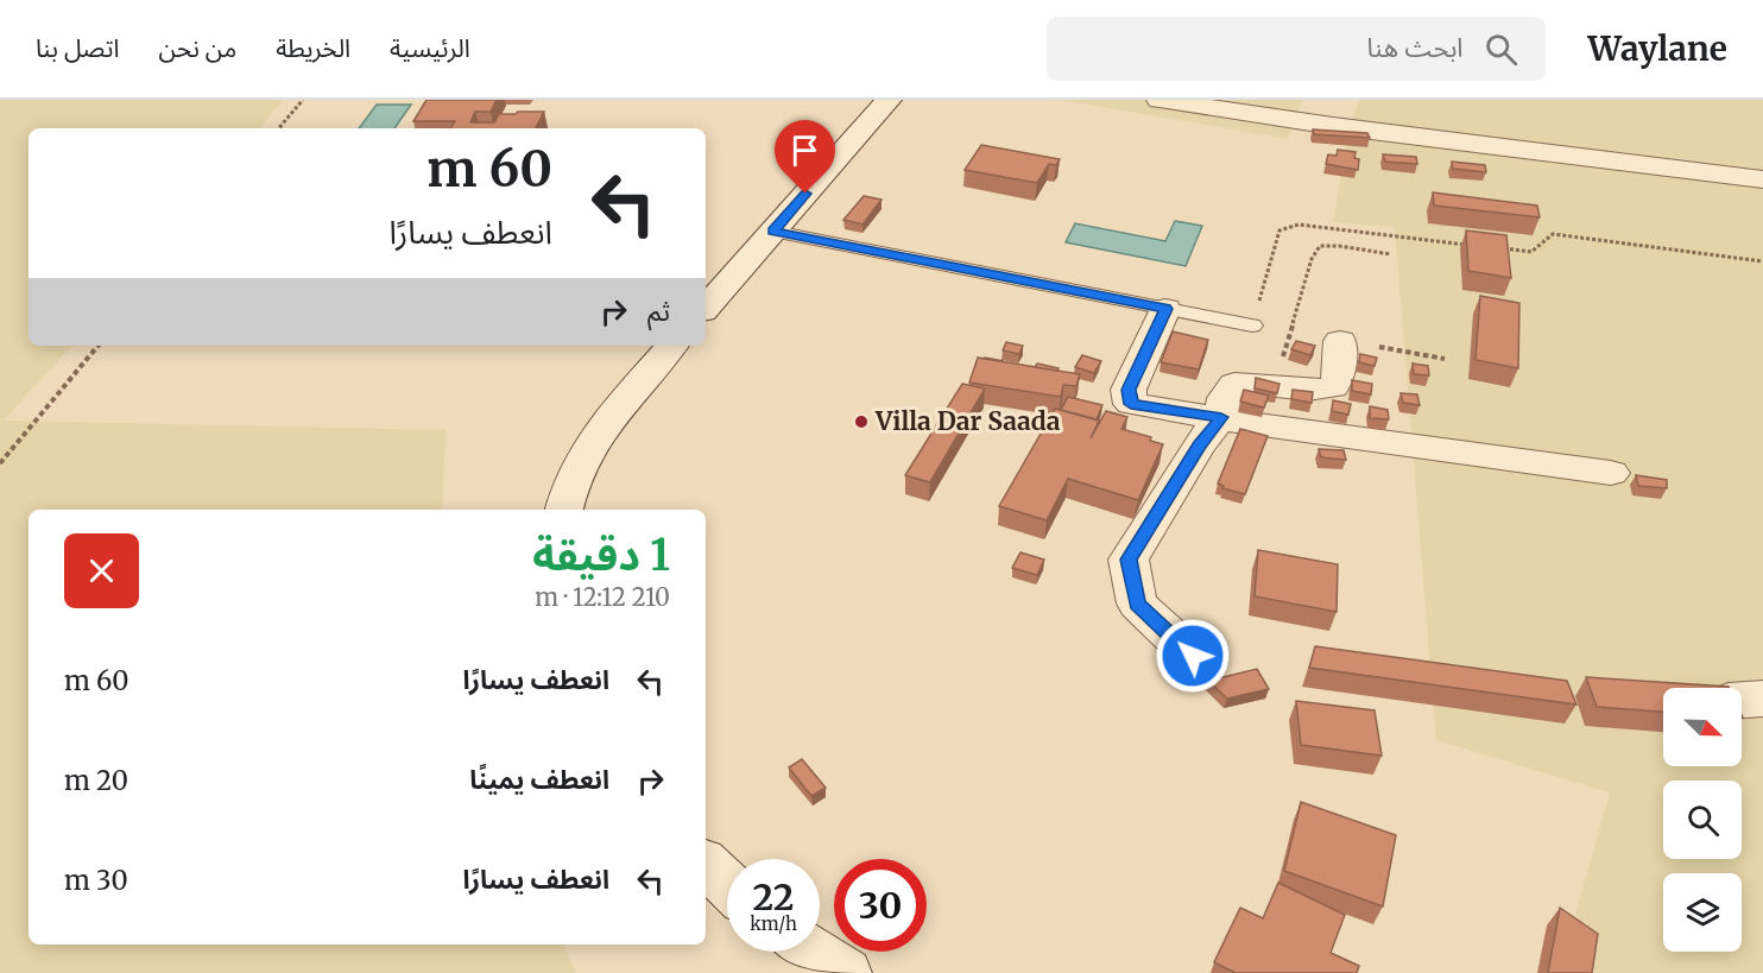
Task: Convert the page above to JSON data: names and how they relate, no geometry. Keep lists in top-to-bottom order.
{
  "places": ["Villa Dar Saada"],
  "north": "bottom right",
  "page": {
    "header": "Waylane",
    "search": "ابحث هنا",
    "nav": [
      "الرئيسية",
      "الخريطة",
      "من نحن",
      "اتصل بنا"
    ],
    "turn": ["60 m", "انعطف يسارًا"],
    "then": "ثم",
    "heading": ["1 دقيقة", "210 m · 12:12"],
    "list": [
      {
        "name": "انعطف يسارًا",
        "value": "60 m"
      },
      {
        "name": "انعطف يمينًا",
        "value": "20 m"
      },
      {
        "name": "انعطف يسارًا",
        "value": "30 m"
      }
    ],
    "speed": "22 km/h",
    "limit": "30"
  }
}
